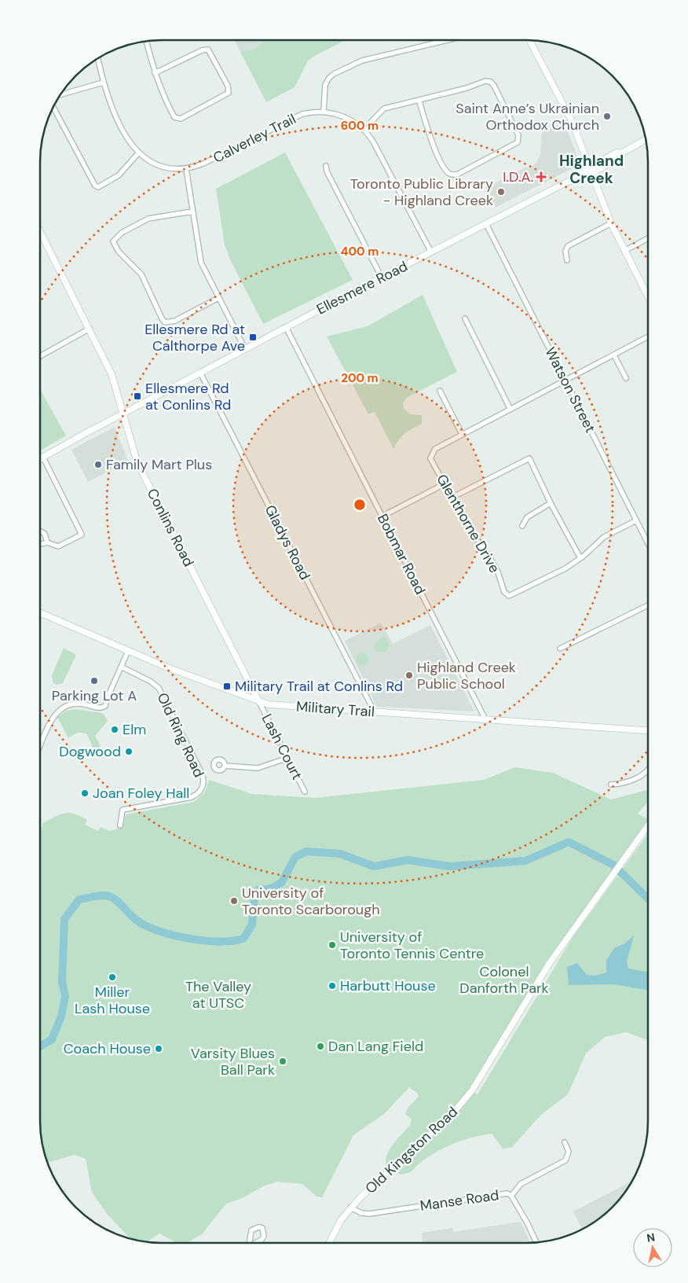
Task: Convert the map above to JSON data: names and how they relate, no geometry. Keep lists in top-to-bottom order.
{
  "streets": {
    "street": [
      "Calverley Trail",
      "Ellesmere Road",
      "Watson Street",
      "Glenthorne Drive",
      "Conlins Road",
      "Gladys Road",
      "Bobmar Road",
      "Military Trail",
      "Old Ring Road",
      "Lash Court",
      "Old Kingston Road",
      "Manse Road"
    ]
  },
  "crossings": [
    ["Calverley Trail", "Ellesmere Road"],
    ["Ellesmere Road", "Watson Street"],
    ["Ellesmere Road", "Conlins Road"],
    ["Ellesmere Road", "Gladys Road"],
    ["Ellesmere Road", "Bobmar Road"],
    ["Watson Street", "Glenthorne Drive"],
    ["Conlins Road", "Military Trail"],
    ["Conlins Road", "Lash Court"],
    ["Gladys Road", "Military Trail"],
    ["Bobmar Road", "Military Trail"],
    ["Military Trail", "Lash Court"],
    ["Old Kingston Road", "Manse Road"]
  ],
  "districts": ["Highland Creek"],
  "parks": ["Colonel Danforth Park", "The Valley at UTSC"],
  "places": {
    "other": [
      "Saint Anne’s Ukrainian Orthodox Church",
      "Toronto Public Library - Highland Creek",
      "Family Mart Plus",
      "Highland Creek Public School",
      "Parking Lot A",
      "Elm",
      "Dogwood",
      "Joan Foley Hall",
      "University of Toronto Scarborough",
      "University of Toronto Tennis Centre",
      "Miller Lash House",
      "Harbutt House",
      "Dan Lang Field",
      "Coach House",
      "Varsity Blues Ball Park"
    ],
    "health": ["I.D.A."],
    "transit": ["Ellesmere Rd at Calthorpe Ave", "Ellesmere Rd at Conlins Rd", "Military Trail at Conlins Rd"]
  },
  "north": "top",
  "rings": ["600 m", "400 m", "200 m"]
}
